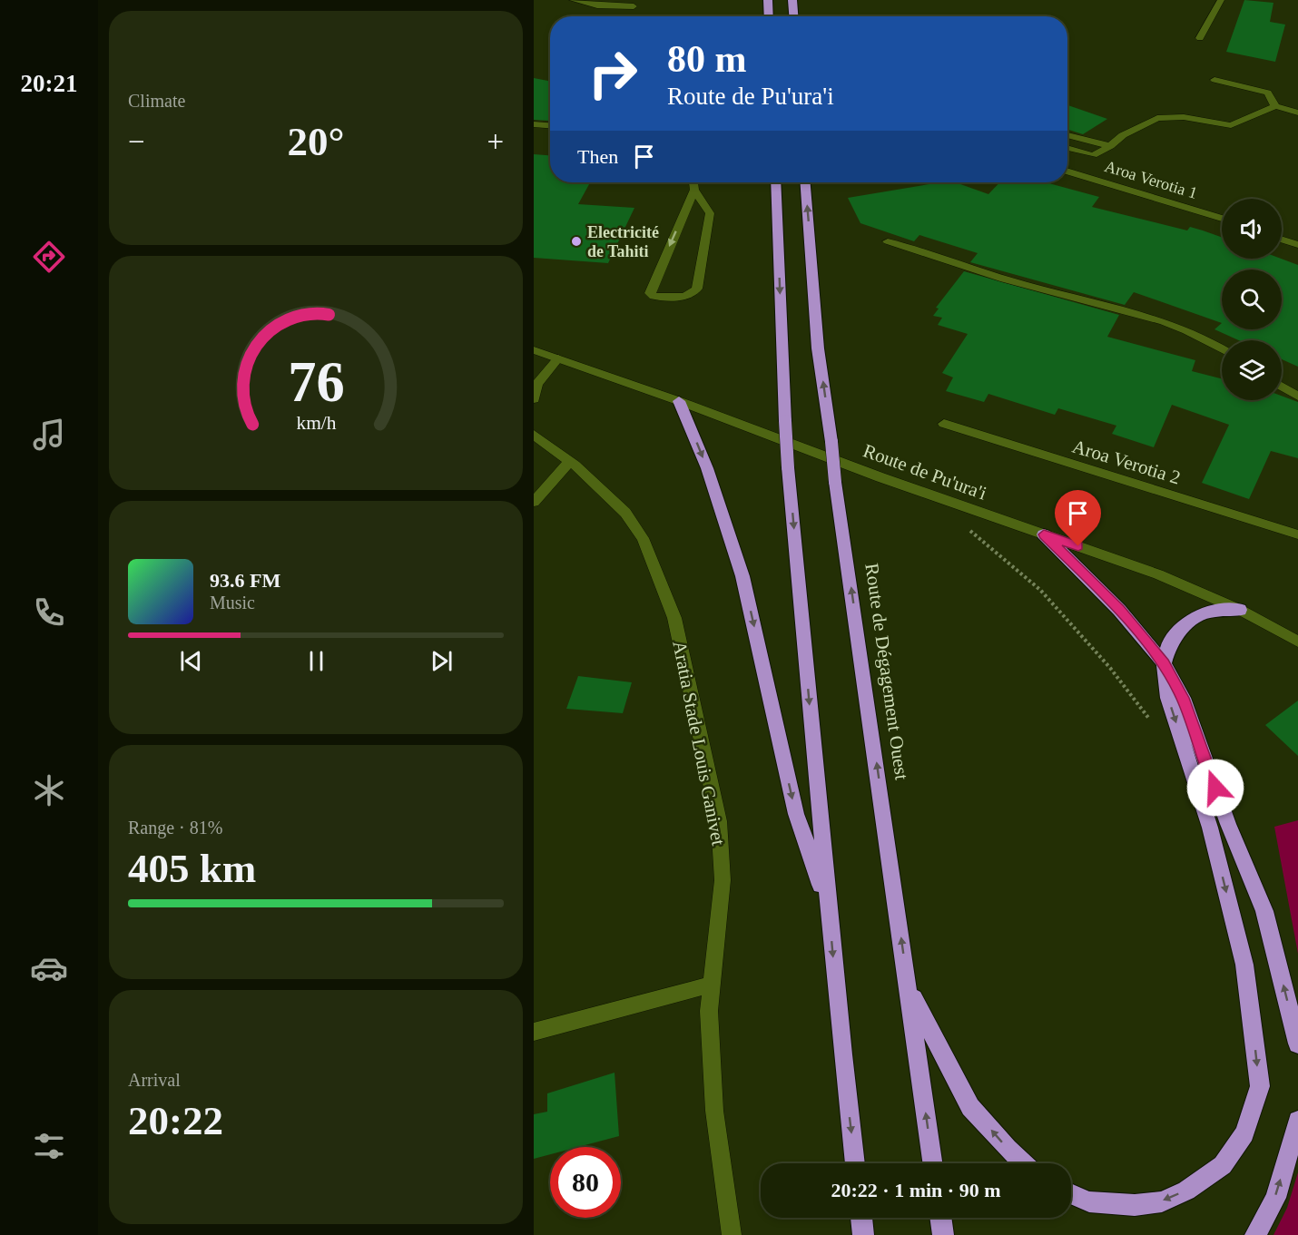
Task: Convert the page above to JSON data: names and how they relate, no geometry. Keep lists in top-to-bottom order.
{
  "streets": {
    "highway": ["Route de Dégagement Ouest"],
    "street": [
      "Aroa Verotia 1",
      "Aroa Verotia 2",
      "Route de Pu'ura'i",
      "Aratia Stade Louis Ganivet"
    ]
  },
  "places": ["Electricité de Tahiti"],
  "page": {
    "tabs": "20:21",
    "tile": [
      "Climate",
      ["Range · 81%", "405 km"],
      ["Arrival", "20:22"]
    ],
    "turn": ["80 m", "Route de Pu'ura'i"],
    "heat": ["−", "20°", "+"],
    "then": "Then",
    "song": ["93.6 FM", "Music"],
    "limit": "80",
    "trip": "20:22 · 1 min · 90 m",
    "gauge": ["76", "km/h"]
  }
}
